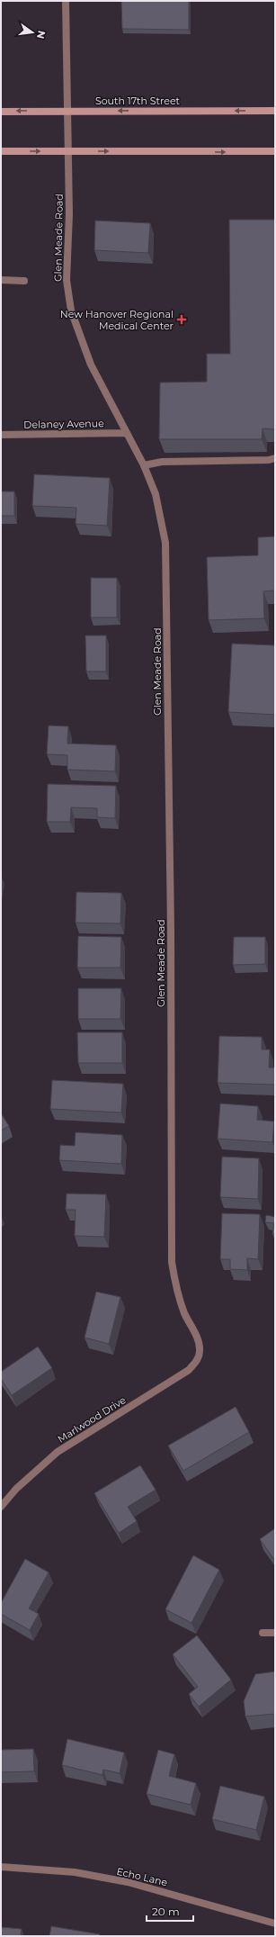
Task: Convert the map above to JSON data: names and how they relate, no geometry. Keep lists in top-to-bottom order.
{
  "streets": {
    "main road": ["South 17th Street"],
    "street": [
      "Glen Meade Road",
      "Delaney Avenue",
      "Marlwood Drive",
      "Echo Lane"
    ]
  },
  "crossings": [
    ["South 17th Street", "Glen Meade Road"],
    ["Glen Meade Road", "Delaney Avenue"],
    ["Glen Meade Road", "Marlwood Drive"]
  ],
  "places": {
    "health": ["New Hanover Regional Medical Center"]
  },
  "scale_bar": "20 m",
  "north": "right"
}
